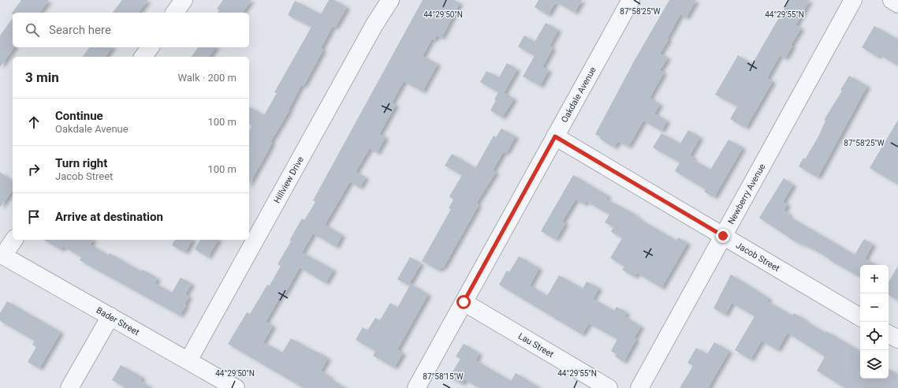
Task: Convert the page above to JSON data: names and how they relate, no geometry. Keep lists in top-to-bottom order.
{
  "streets": {
    "street": [
      "Oakdale Avenue",
      "Hillview Drive",
      "Newberry Avenue",
      "Jacob Street",
      "Bader Street",
      "Lau Street"
    ]
  },
  "crossings": [
    ["Oakdale Avenue", "Jacob Street"],
    ["Oakdale Avenue", "Lau Street"],
    ["Hillview Drive", "Bader Street"],
    ["Newberry Avenue", "Jacob Street"]
  ],
  "page": {
    "search": "Search here",
    "heading": ["3 min", "Walk · 200 m"],
    "list": [
      ["Continue", "Oakdale Avenue", "100 m"],
      ["Turn right", "Jacob Street", "100 m"],
      "Arrive at destination"
    ],
    "map_buttons": ["+", "−"]
  },
  "coordinates": [
    "87°58'25\"W",
    "44°29'50\"N",
    "44°29'55\"N",
    "87°58'15\"W"
  ]
}
